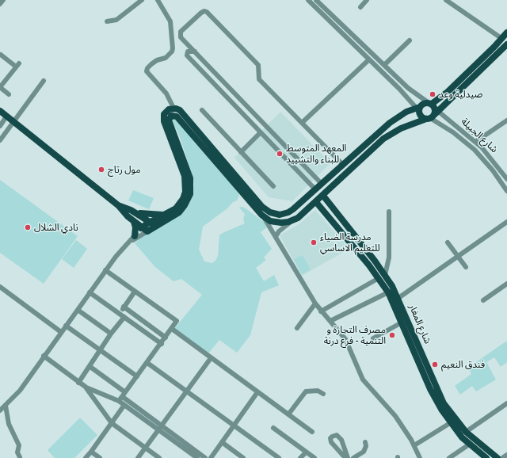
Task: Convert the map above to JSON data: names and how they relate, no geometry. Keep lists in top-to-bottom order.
{
  "streets": {
    "main road": ["شارع المغار"],
    "street": ["شارع الجبيلة"]
  },
  "places": [
    "صيدلية وعد",
    "المعهد المتوسط للبناء والتشييد",
    "مول رتاج",
    "نادي الشلال",
    "مدرسة الضياء للتعليم الاساسي",
    "مصرف التجارة و التنمية - فرع درنة",
    "فندق النعيم"
  ]
}
